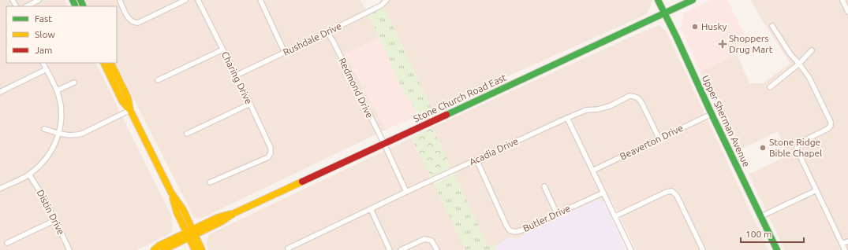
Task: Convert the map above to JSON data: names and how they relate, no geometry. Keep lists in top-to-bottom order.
{
  "streets": {
    "main road": ["Stone Church Road East", "Upper Sherman Avenue"],
    "street": [
      "Rushdale Drive",
      "Charing Drive",
      "Redmond Drive",
      "Beaverton Drive",
      "Acadia Drive",
      "Distin Drive",
      "Butler Drive"
    ]
  },
  "crossings": [
    ["Rushdale Drive", "Charing Drive"],
    ["Rushdale Drive", "Redmond Drive"],
    ["Redmond Drive", "Stone Church Road East"],
    ["Redmond Drive", "Acadia Drive"],
    ["Stone Church Road East", "Upper Sherman Avenue"],
    ["Upper Sherman Avenue", "Beaverton Drive"],
    ["Beaverton Drive", "Acadia Drive"],
    ["Acadia Drive", "Butler Drive"]
  ],
  "places": {
    "other": ["Husky", "Stone Ridge Bible Chapel"],
    "health": ["Shoppers Drug Mart"]
  },
  "legend": ["Fast", "Slow", "Jam"],
  "scale_bar": "100 m"
}
